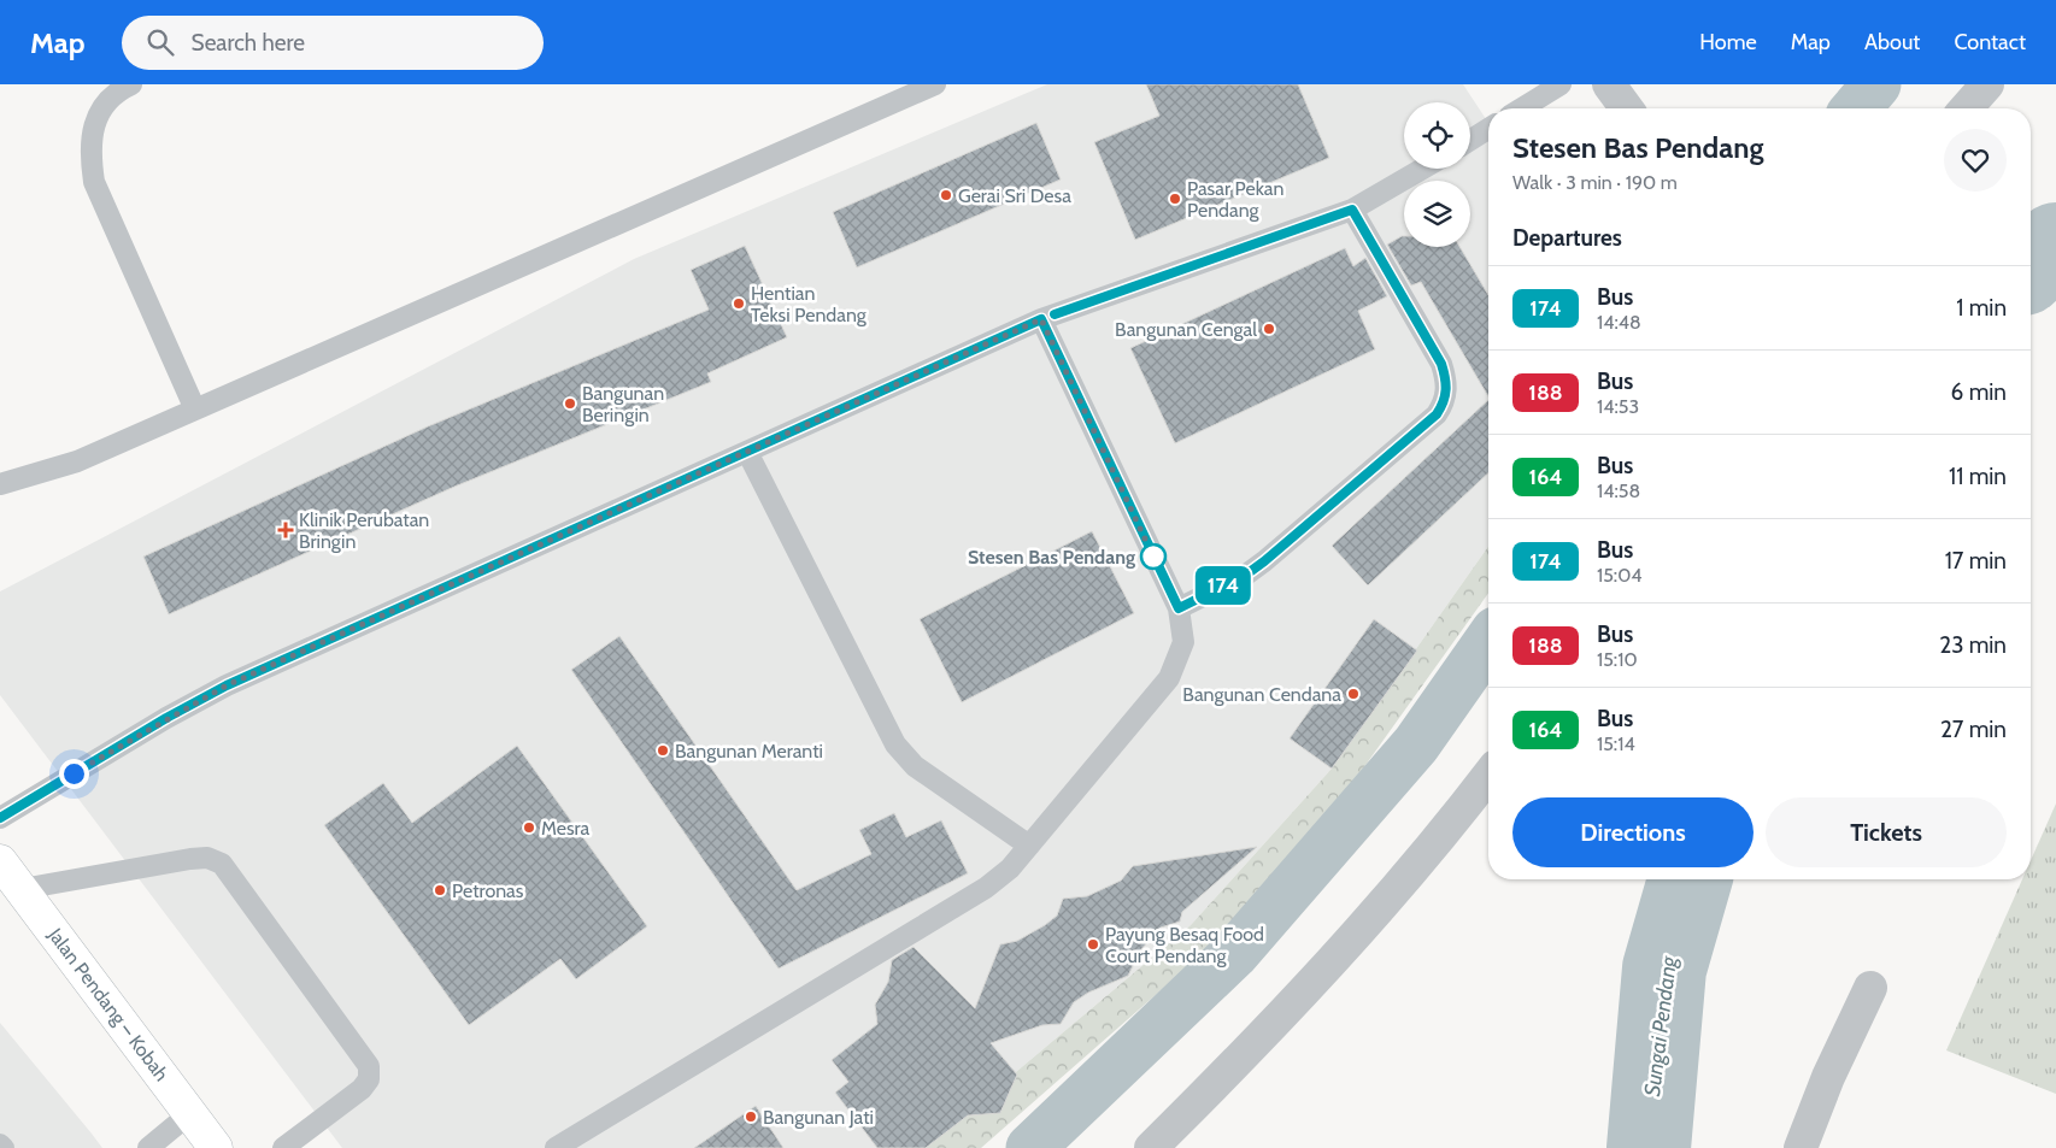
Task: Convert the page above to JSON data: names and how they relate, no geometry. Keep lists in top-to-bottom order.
{
  "streets": {
    "main road": ["Jalan Pendang – Kobah"]
  },
  "water": ["Sungai Pendang"],
  "places": {
    "other": [
      "Gerai Sri Desa",
      "Pasar Pekan Pendang",
      "Hentian Teksi Pendang",
      "Bangunan Cengal",
      "Bangunan Beringin",
      "Stesen Bas Pendang",
      "Bangunan Cendana",
      "Bangunan Meranti",
      "Mesra",
      "Petronas",
      "Payung Besaq Food Court Pendang",
      "Bangunan Jati"
    ],
    "health": ["Klinik Perubatan Bringin"]
  },
  "lines": ["bus line 174"],
  "page": {
    "header": "Map",
    "search": "Search here",
    "nav": [
      "Home",
      "Map",
      "About",
      "Contact"
    ],
    "on_map": "174",
    "heading": [
      ["Stesen Bas Pendang", "Walk · 3 min · 190 m"],
      "Departures"
    ],
    "list": [
      {
        "mark": "174",
        "name": "Bus",
        "note": "14:48",
        "value": "1 min"
      },
      {
        "mark": "188",
        "name": "Bus",
        "note": "14:53",
        "value": "6 min"
      },
      {
        "mark": "164",
        "name": "Bus",
        "note": "14:58",
        "value": "11 min"
      },
      {
        "mark": "174",
        "name": "Bus",
        "note": "15:04",
        "value": "17 min"
      },
      {
        "mark": "188",
        "name": "Bus",
        "note": "15:10",
        "value": "23 min"
      },
      {
        "mark": "164",
        "name": "Bus",
        "note": "15:14",
        "value": "27 min"
      }
    ],
    "buttons": ["Directions", "Tickets"]
  }
}
